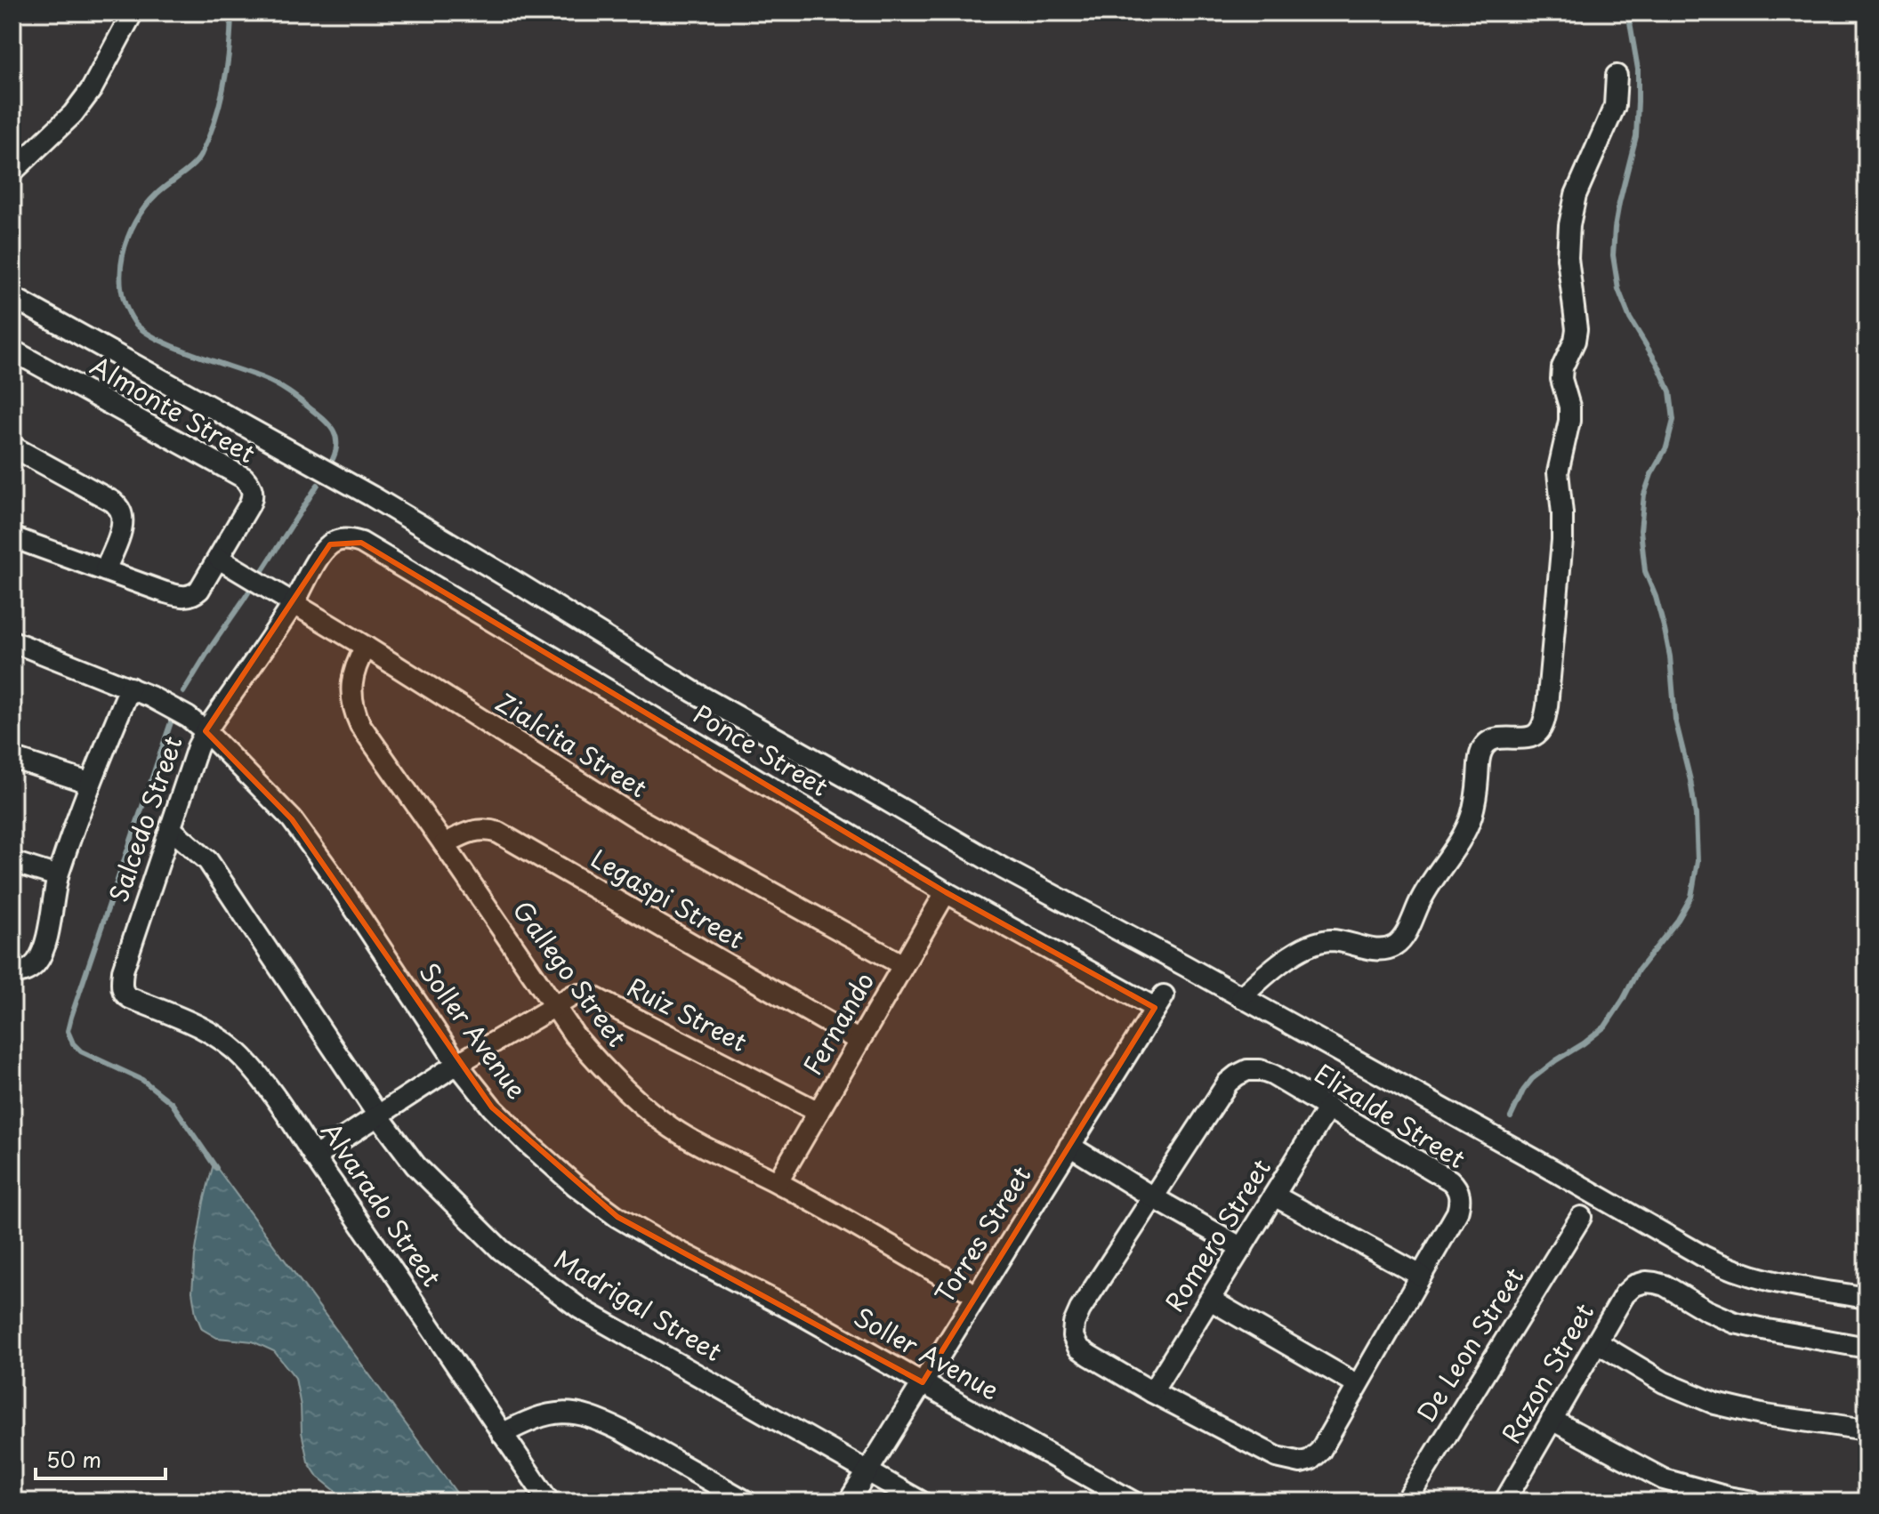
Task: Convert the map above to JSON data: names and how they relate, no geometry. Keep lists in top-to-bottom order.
{
  "streets": {
    "street": [
      "Almonte Street",
      "Zialcita Street",
      "Ponce Street",
      "Salcedo Street",
      "Legaspi Street",
      "Gallego Street",
      "Ruiz Street",
      "Fernando",
      "Soller Avenue",
      "Elizalde Street",
      "Alvarado Street",
      "Torres Street",
      "Romero Street",
      "Madrigal Street",
      "De Leon Street",
      "Razon Street"
    ]
  },
  "crossings": [
    ["Almonte Street", "Zialcita Street"],
    ["Zialcita Street", "Salcedo Street"],
    ["Zialcita Street", "Gallego Street"],
    ["Zialcita Street", "Fernando"],
    ["Ponce Street", "Salcedo Street"],
    ["Ponce Street", "Fernando"],
    ["Ponce Street", "Torres Street"],
    ["Salcedo Street", "Soller Avenue"],
    ["Salcedo Street", "Alvarado Street"],
    ["Salcedo Street", "Madrigal Street"],
    ["Legaspi Street", "Gallego Street"],
    ["Legaspi Street", "Fernando"],
    ["Gallego Street", "Ruiz Street"],
    ["Gallego Street", "Fernando"],
    ["Gallego Street", "Torres Street"],
    ["Ruiz Street", "Fernando"],
    ["Ruiz Street", "Soller Avenue"],
    ["Ruiz Street", "Alvarado Street"],
    ["Ruiz Street", "Madrigal Street"],
    ["Soller Avenue", "Torres Street"],
    ["Elizalde Street", "Romero Street"],
    ["Torres Street", "Madrigal Street"]
  ],
  "scale_bar": "50 m"
}
